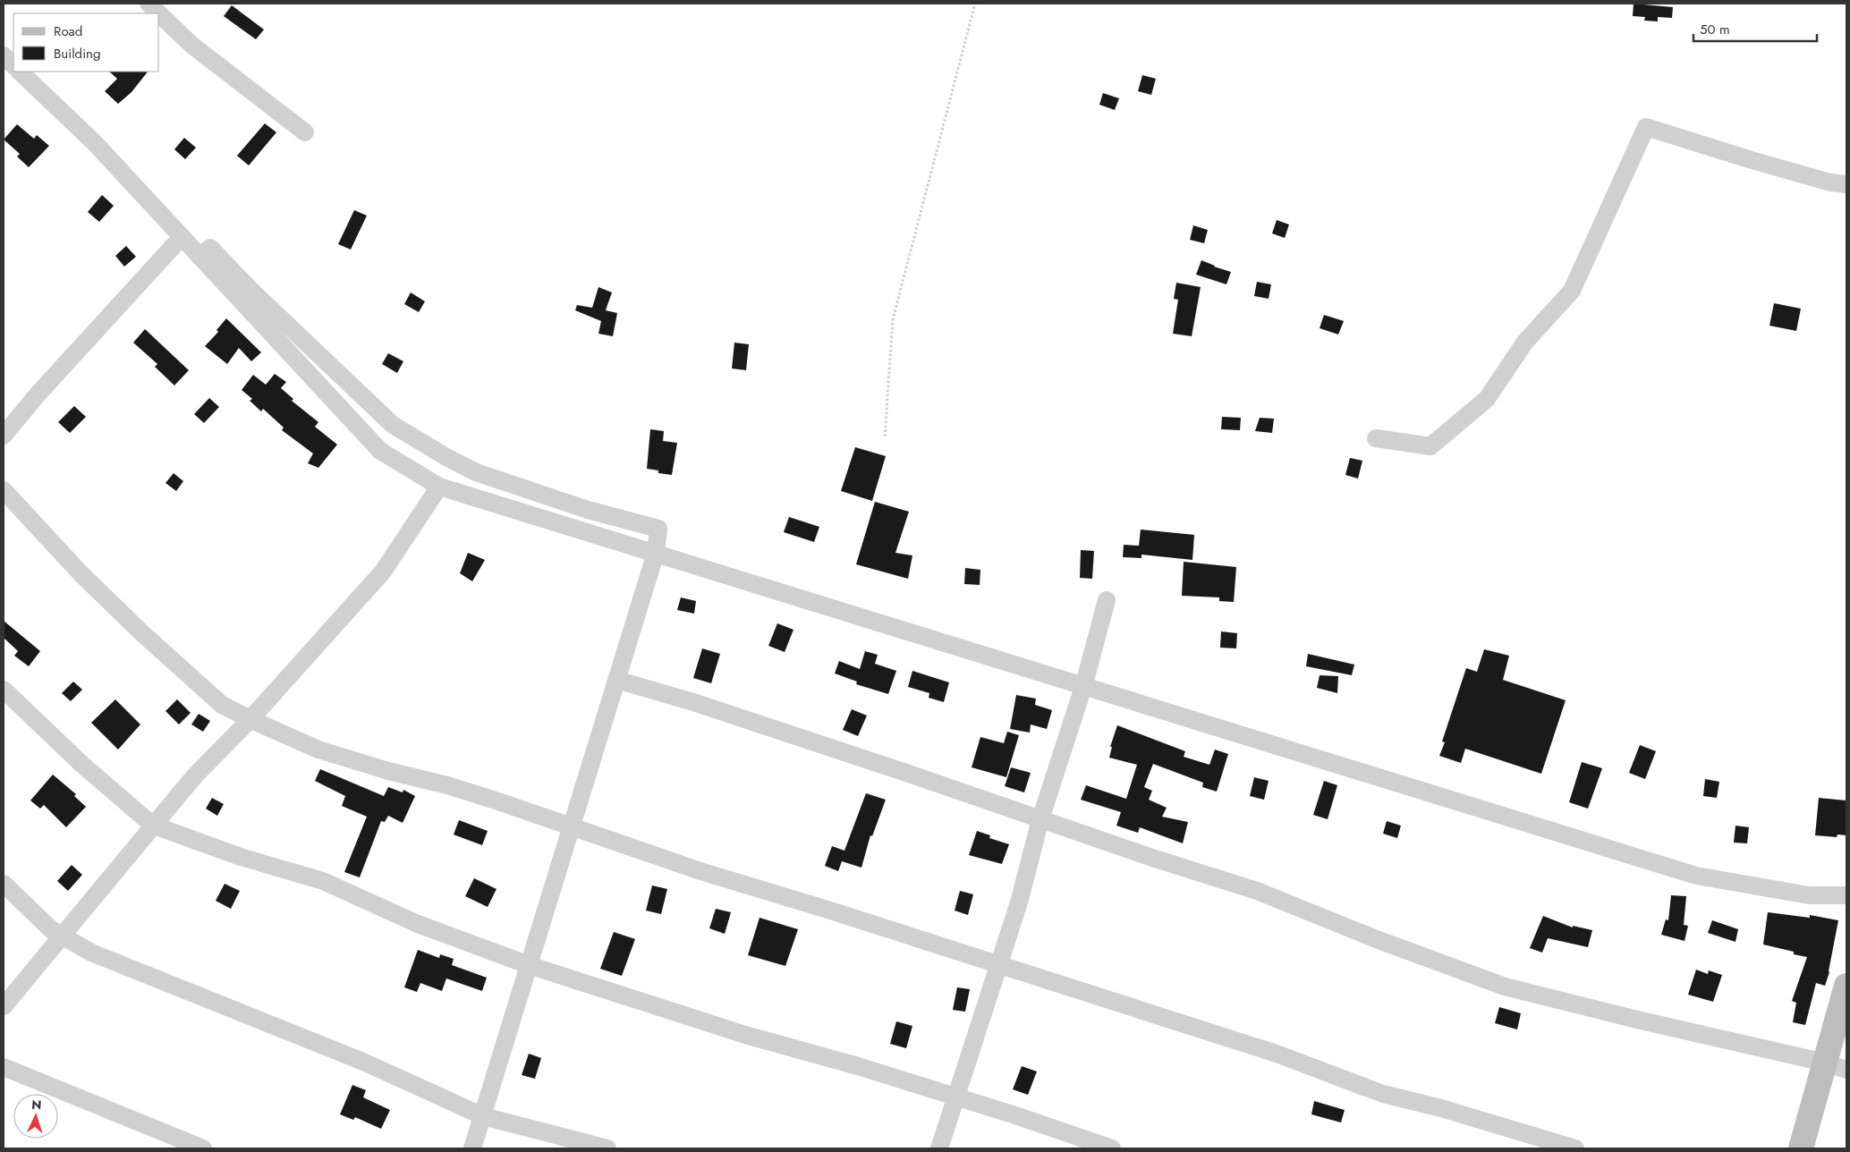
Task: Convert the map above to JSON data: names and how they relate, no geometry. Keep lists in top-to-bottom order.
{
  "legend": ["Road", "Building"],
  "scale_bar": "50 m",
  "north": "top"
}
